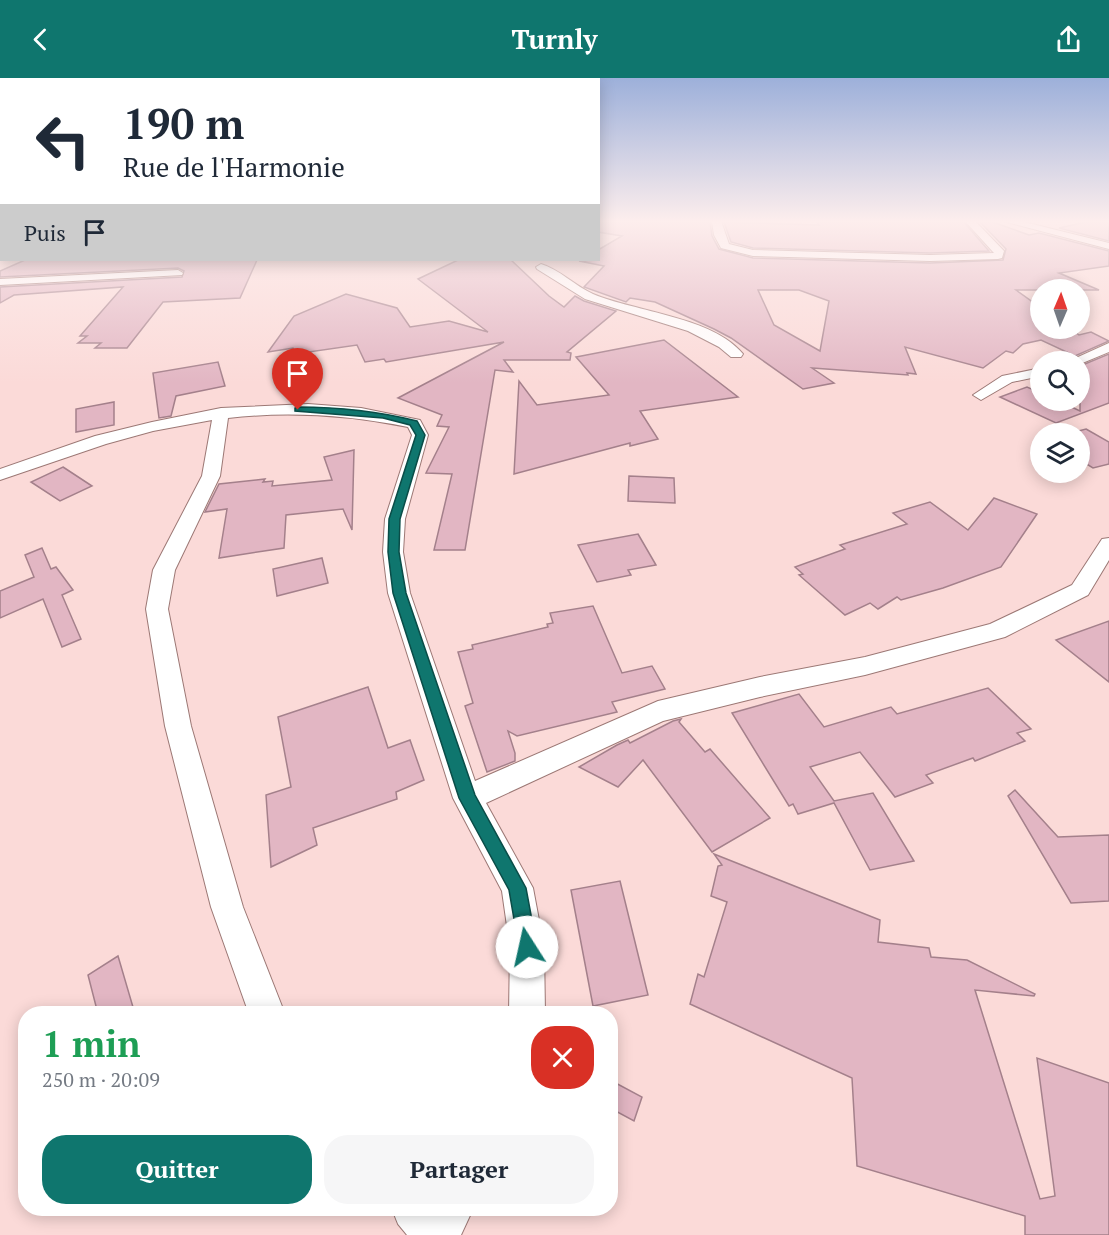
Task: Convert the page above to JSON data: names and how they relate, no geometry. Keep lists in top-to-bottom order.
{
  "north": "top",
  "page": {
    "header": "Turnly",
    "turn": ["190 m", "Rue de l'Harmonie"],
    "then": "Puis",
    "heading": ["1 min", "250 m · 20:09"],
    "buttons": ["Quitter", "Partager"]
  }
}
